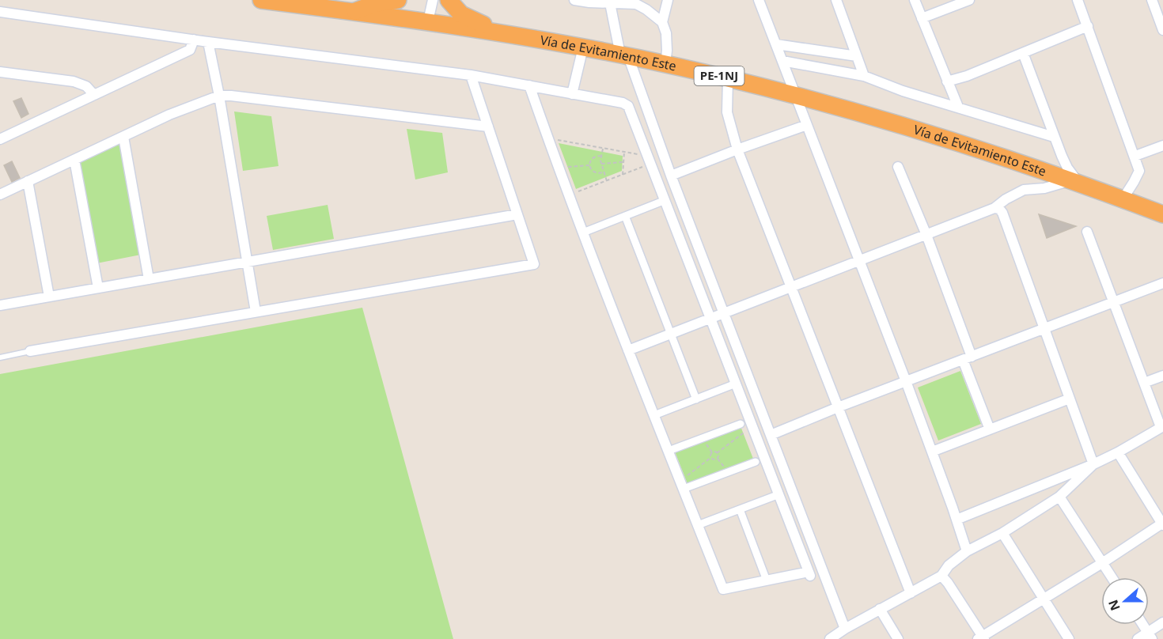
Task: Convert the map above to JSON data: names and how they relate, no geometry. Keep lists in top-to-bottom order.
{
  "streets": {
    "highway": ["Vía de Evitamiento Este", "PE-1NJ"]
  },
  "north": "left"
}
